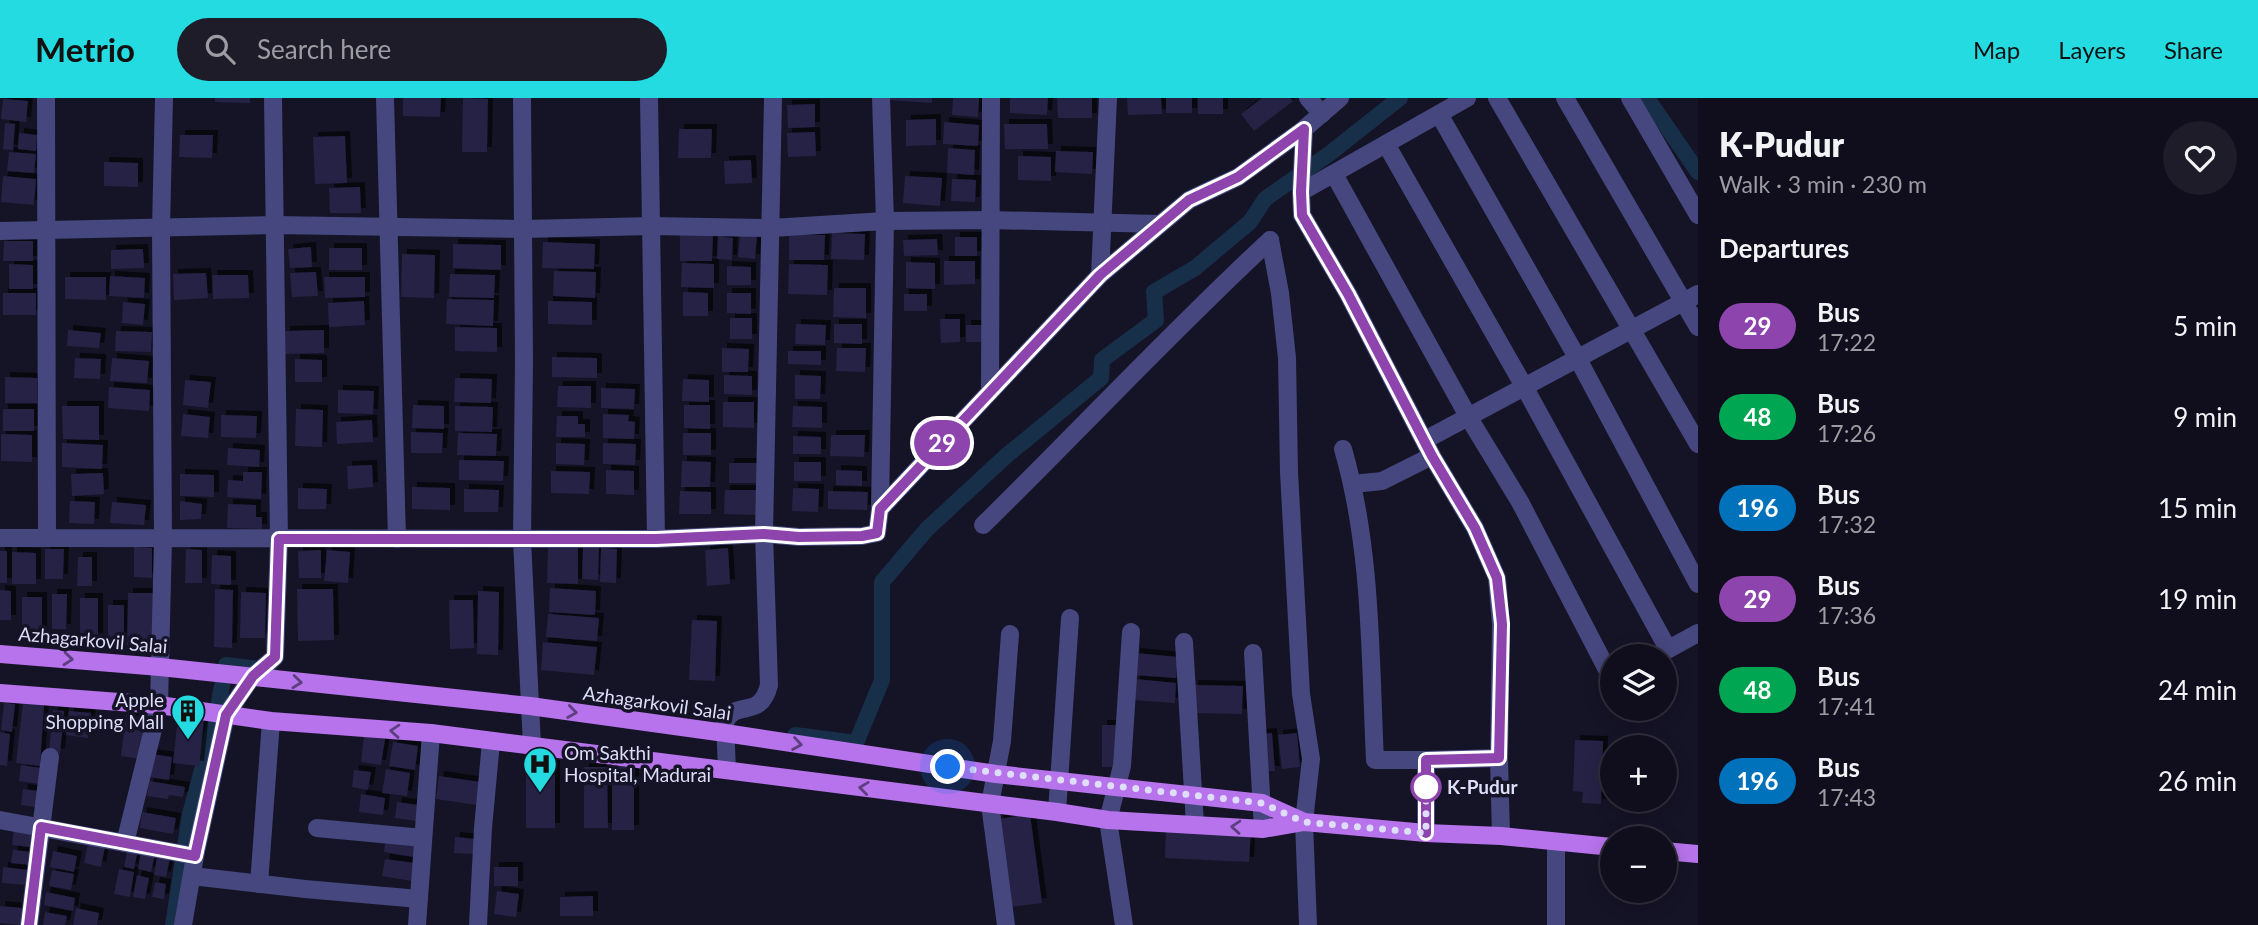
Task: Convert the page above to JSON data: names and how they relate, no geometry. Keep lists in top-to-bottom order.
{
  "streets": {
    "main road": ["Azhagarkovil Salai"]
  },
  "places": {
    "building": ["Apple Shopping Mall"],
    "other": ["K-Pudur"],
    "hospital": ["Om Sakthi Hospital, Madurai"]
  },
  "lines": ["bus line 29"],
  "page": {
    "header": "Metrio",
    "search": "Search here",
    "nav": ["Map", "Layers", "Share"],
    "on_map": "29",
    "heading": [
      ["K-Pudur", "Walk · 3 min · 230 m"],
      "Departures"
    ],
    "list": [
      {
        "mark": "29",
        "name": "Bus",
        "note": "17:22",
        "value": "5 min"
      },
      {
        "mark": "48",
        "name": "Bus",
        "note": "17:26",
        "value": "9 min"
      },
      {
        "mark": "196",
        "name": "Bus",
        "note": "17:32",
        "value": "15 min"
      },
      {
        "mark": "29",
        "name": "Bus",
        "note": "17:36",
        "value": "19 min"
      },
      {
        "mark": "48",
        "name": "Bus",
        "note": "17:41",
        "value": "24 min"
      },
      {
        "mark": "196",
        "name": "Bus",
        "note": "17:43",
        "value": "26 min"
      }
    ],
    "map_buttons": ["+", "−"]
  }
}
